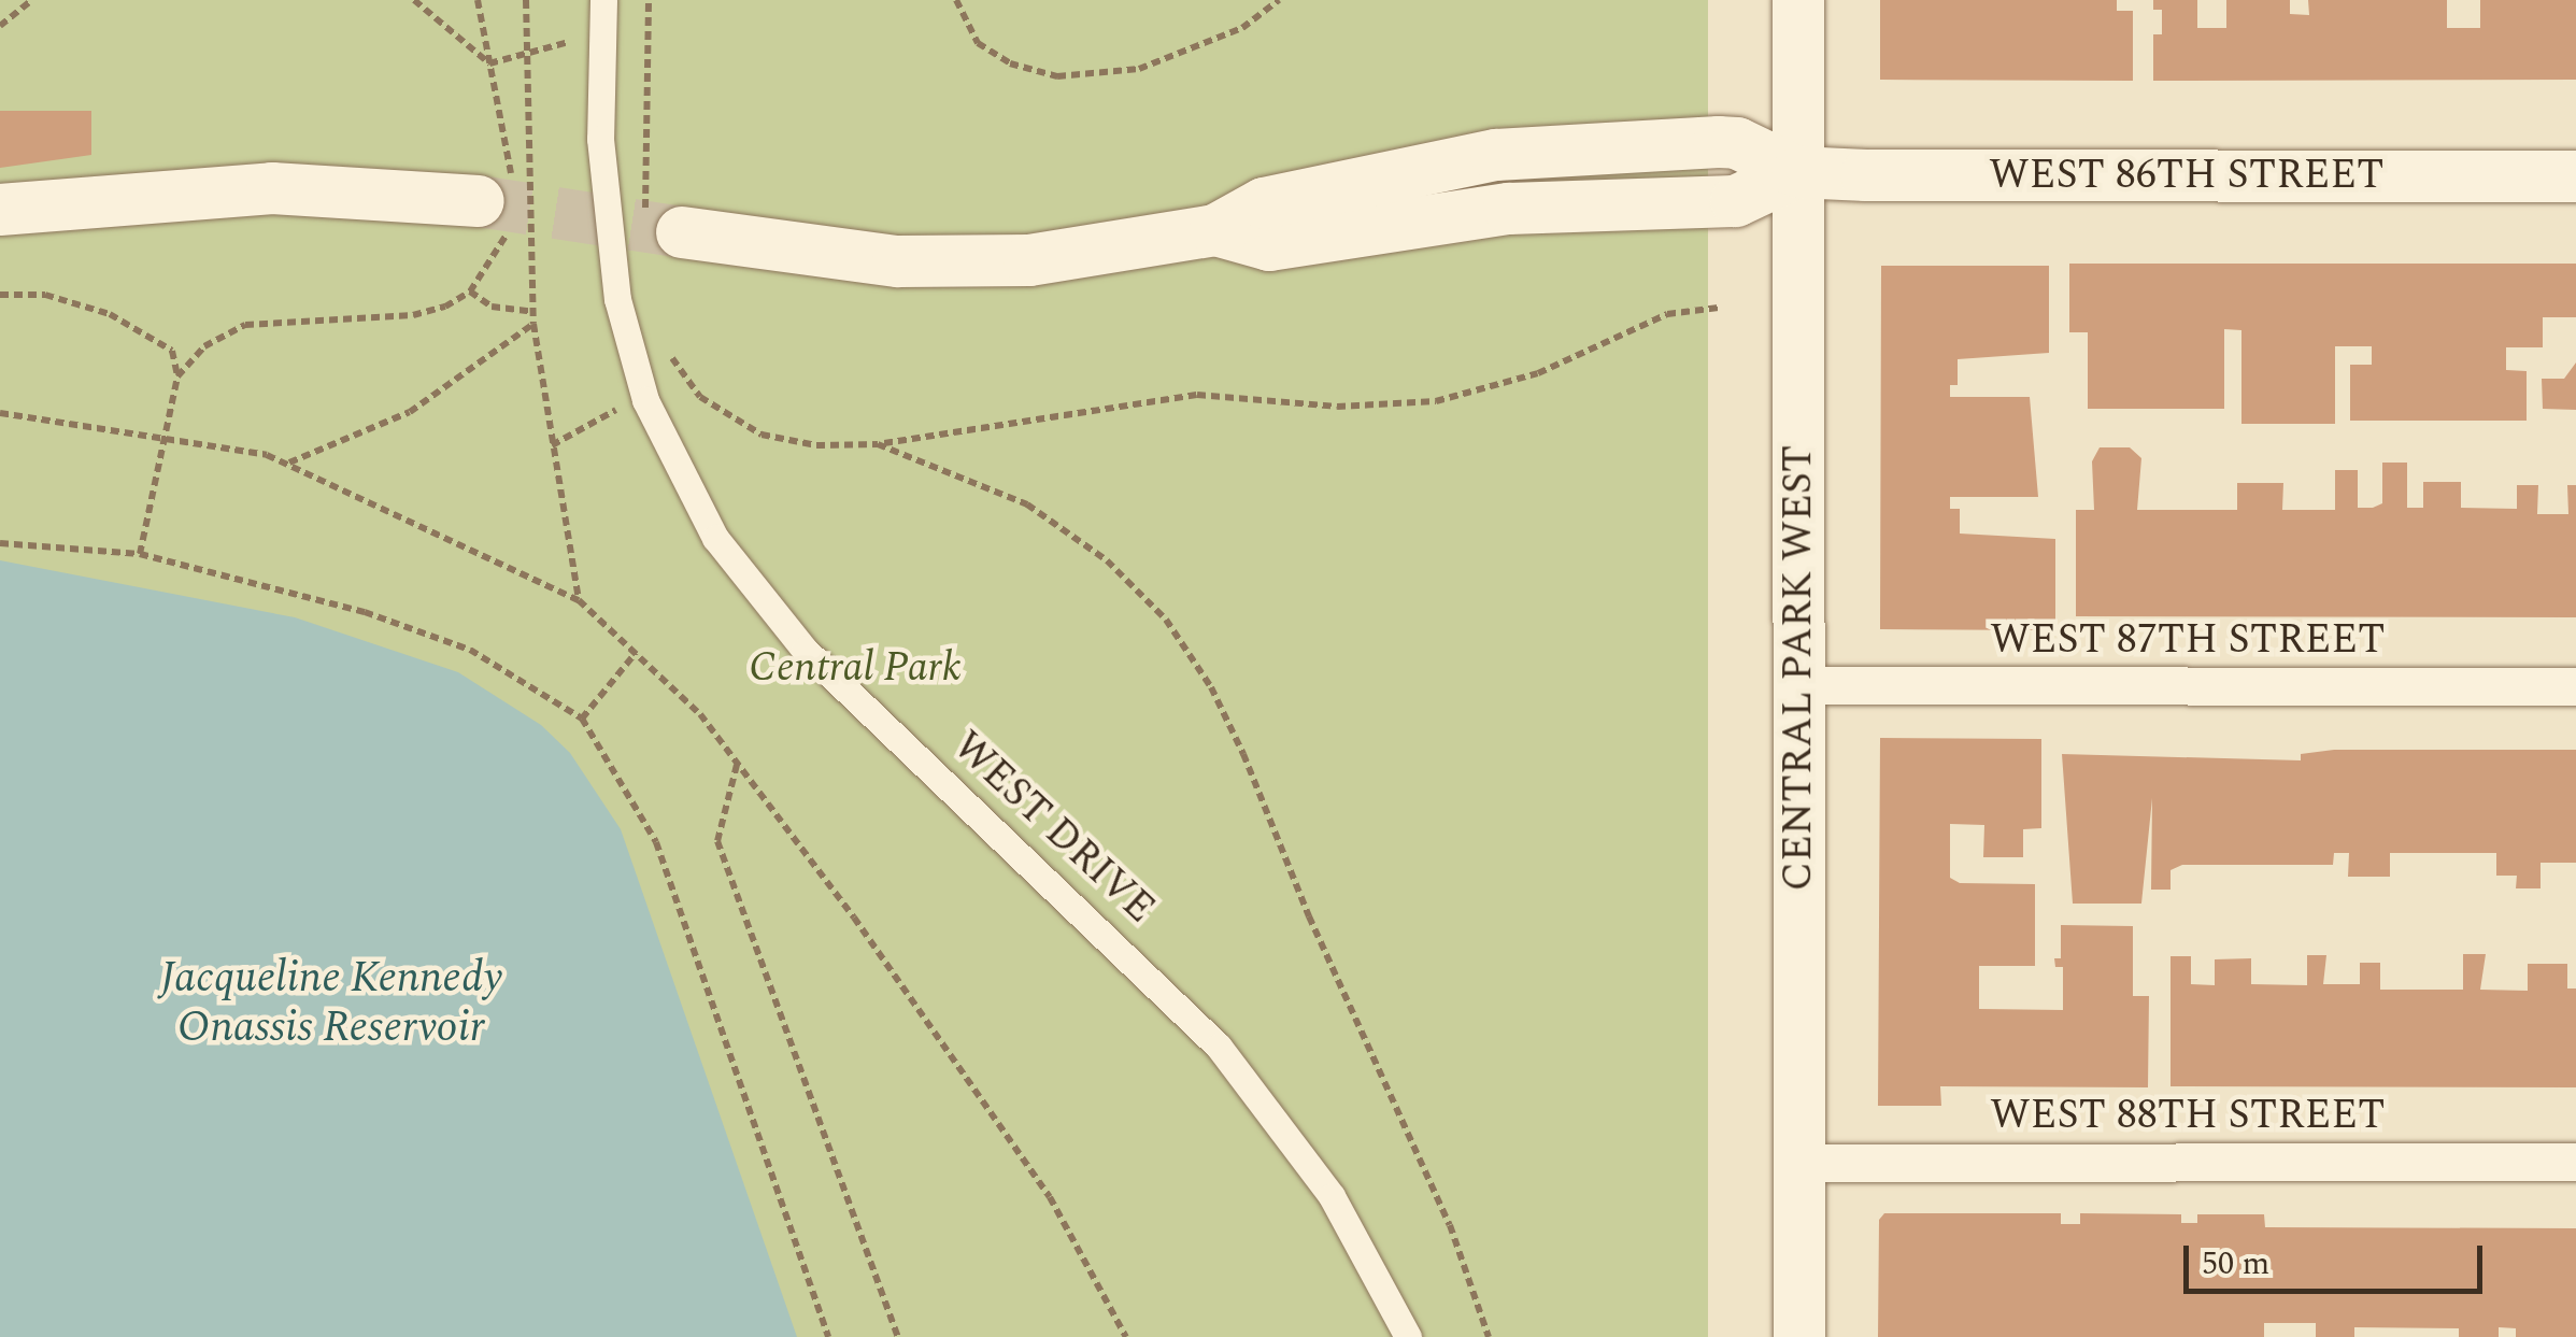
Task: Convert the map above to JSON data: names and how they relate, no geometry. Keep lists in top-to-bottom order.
{
  "streets": {
    "main road": ["WEST 86TH STREET", "CENTRAL PARK WEST"],
    "street": ["WEST 87TH STREET", "WEST DRIVE", "WEST 88TH STREET"]
  },
  "crossings": [
    ["WEST 86TH STREET", "CENTRAL PARK WEST"],
    ["WEST 87TH STREET", "CENTRAL PARK WEST"],
    ["CENTRAL PARK WEST", "WEST 88TH STREET"]
  ],
  "water": ["Jacqueline Kennedy Onassis Reservoir"],
  "parks": ["Central Park"],
  "scale_bar": "50 m"
}
